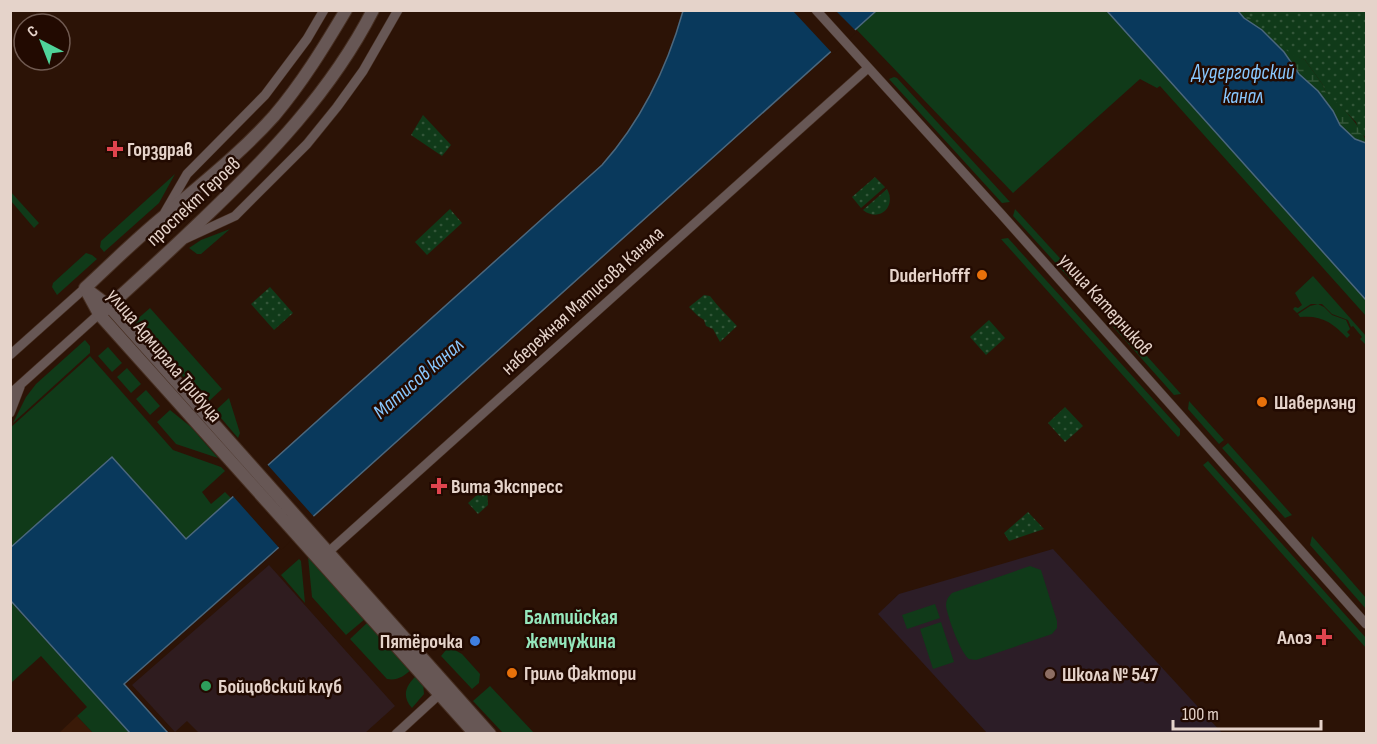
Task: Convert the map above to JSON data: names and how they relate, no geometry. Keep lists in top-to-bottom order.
{
  "streets": {
    "street": [
      "проспект Героев",
      "набережная Матисова Канала",
      "улица Катерников",
      "улица Адмирала Трибуца"
    ]
  },
  "crossings": [
    ["проспект Героев", "улица Адмирала Трибуца"],
    ["набережная Матисова Канала", "улица Катерников"],
    ["набережная Матисова Канала", "улица Адмирала Трибуца"]
  ],
  "districts": ["Балтийская жемчужина"],
  "water": ["Дудергофский канал", "Матисов канал"],
  "places": {
    "health": ["Горздрав", "Вита Экспресс", "Алоэ"],
    "other": [
      "DuderHofff",
      "Шаверлэнд",
      "Пятёрочка",
      "Гриль Фактори",
      "Школа № 547",
      "Бойцовский клуб"
    ]
  },
  "scale_bar": "100 m",
  "north": "top left"
}
